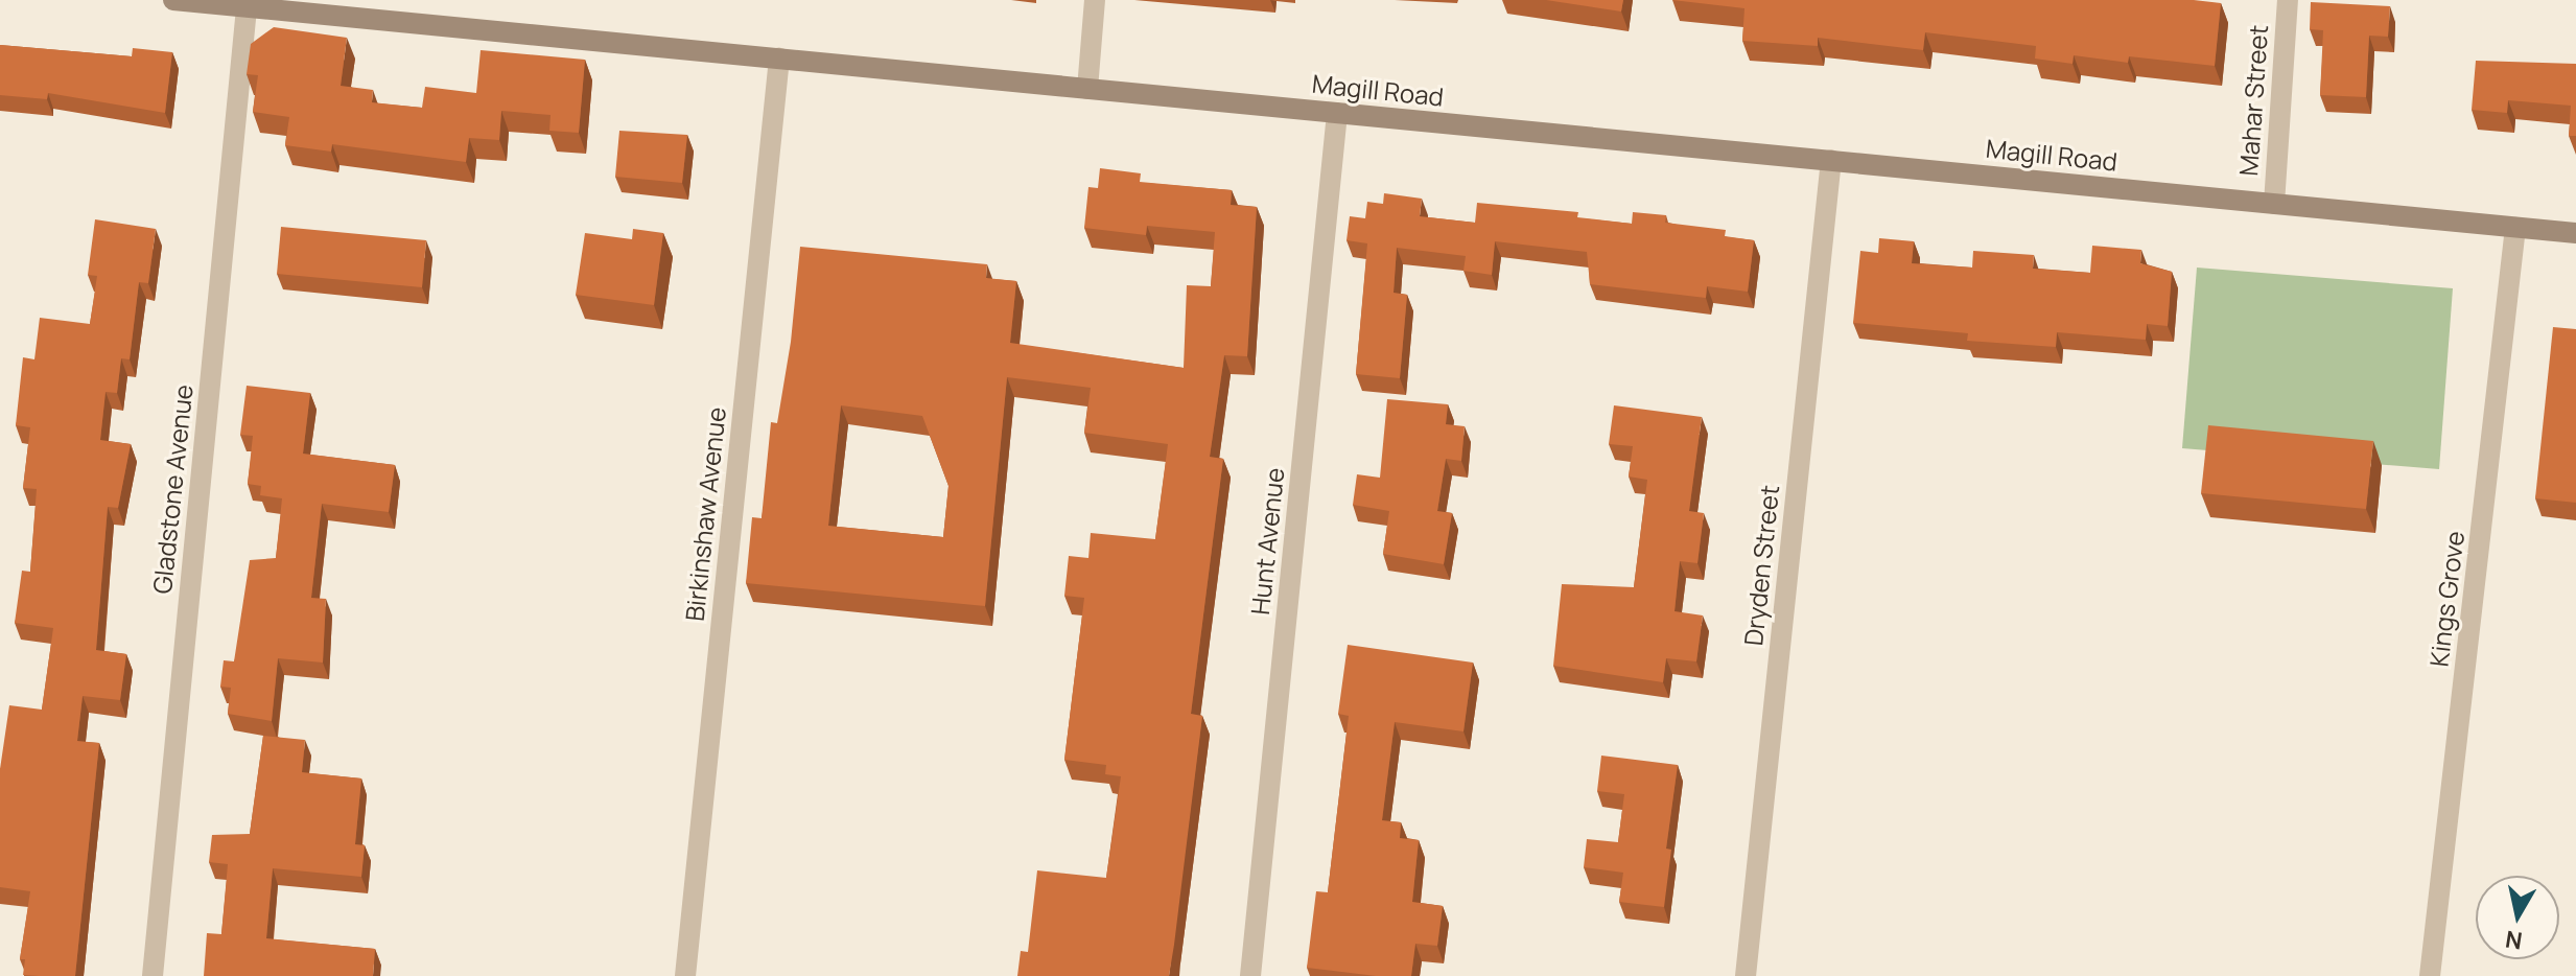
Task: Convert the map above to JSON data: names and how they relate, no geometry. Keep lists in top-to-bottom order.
{
  "streets": {
    "main road": ["Magill Road"],
    "street": [
      "Mahar Street",
      "Gladstone Avenue",
      "Birkinshaw Avenue",
      "Hunt Avenue",
      "Dryden Street",
      "Kings Grove"
    ]
  },
  "crossings": [
    ["Magill Road", "Mahar Street"],
    ["Magill Road", "Gladstone Avenue"],
    ["Magill Road", "Birkinshaw Avenue"],
    ["Magill Road", "Hunt Avenue"],
    ["Magill Road", "Dryden Street"],
    ["Magill Road", "Kings Grove"]
  ],
  "north": "bottom"
}
